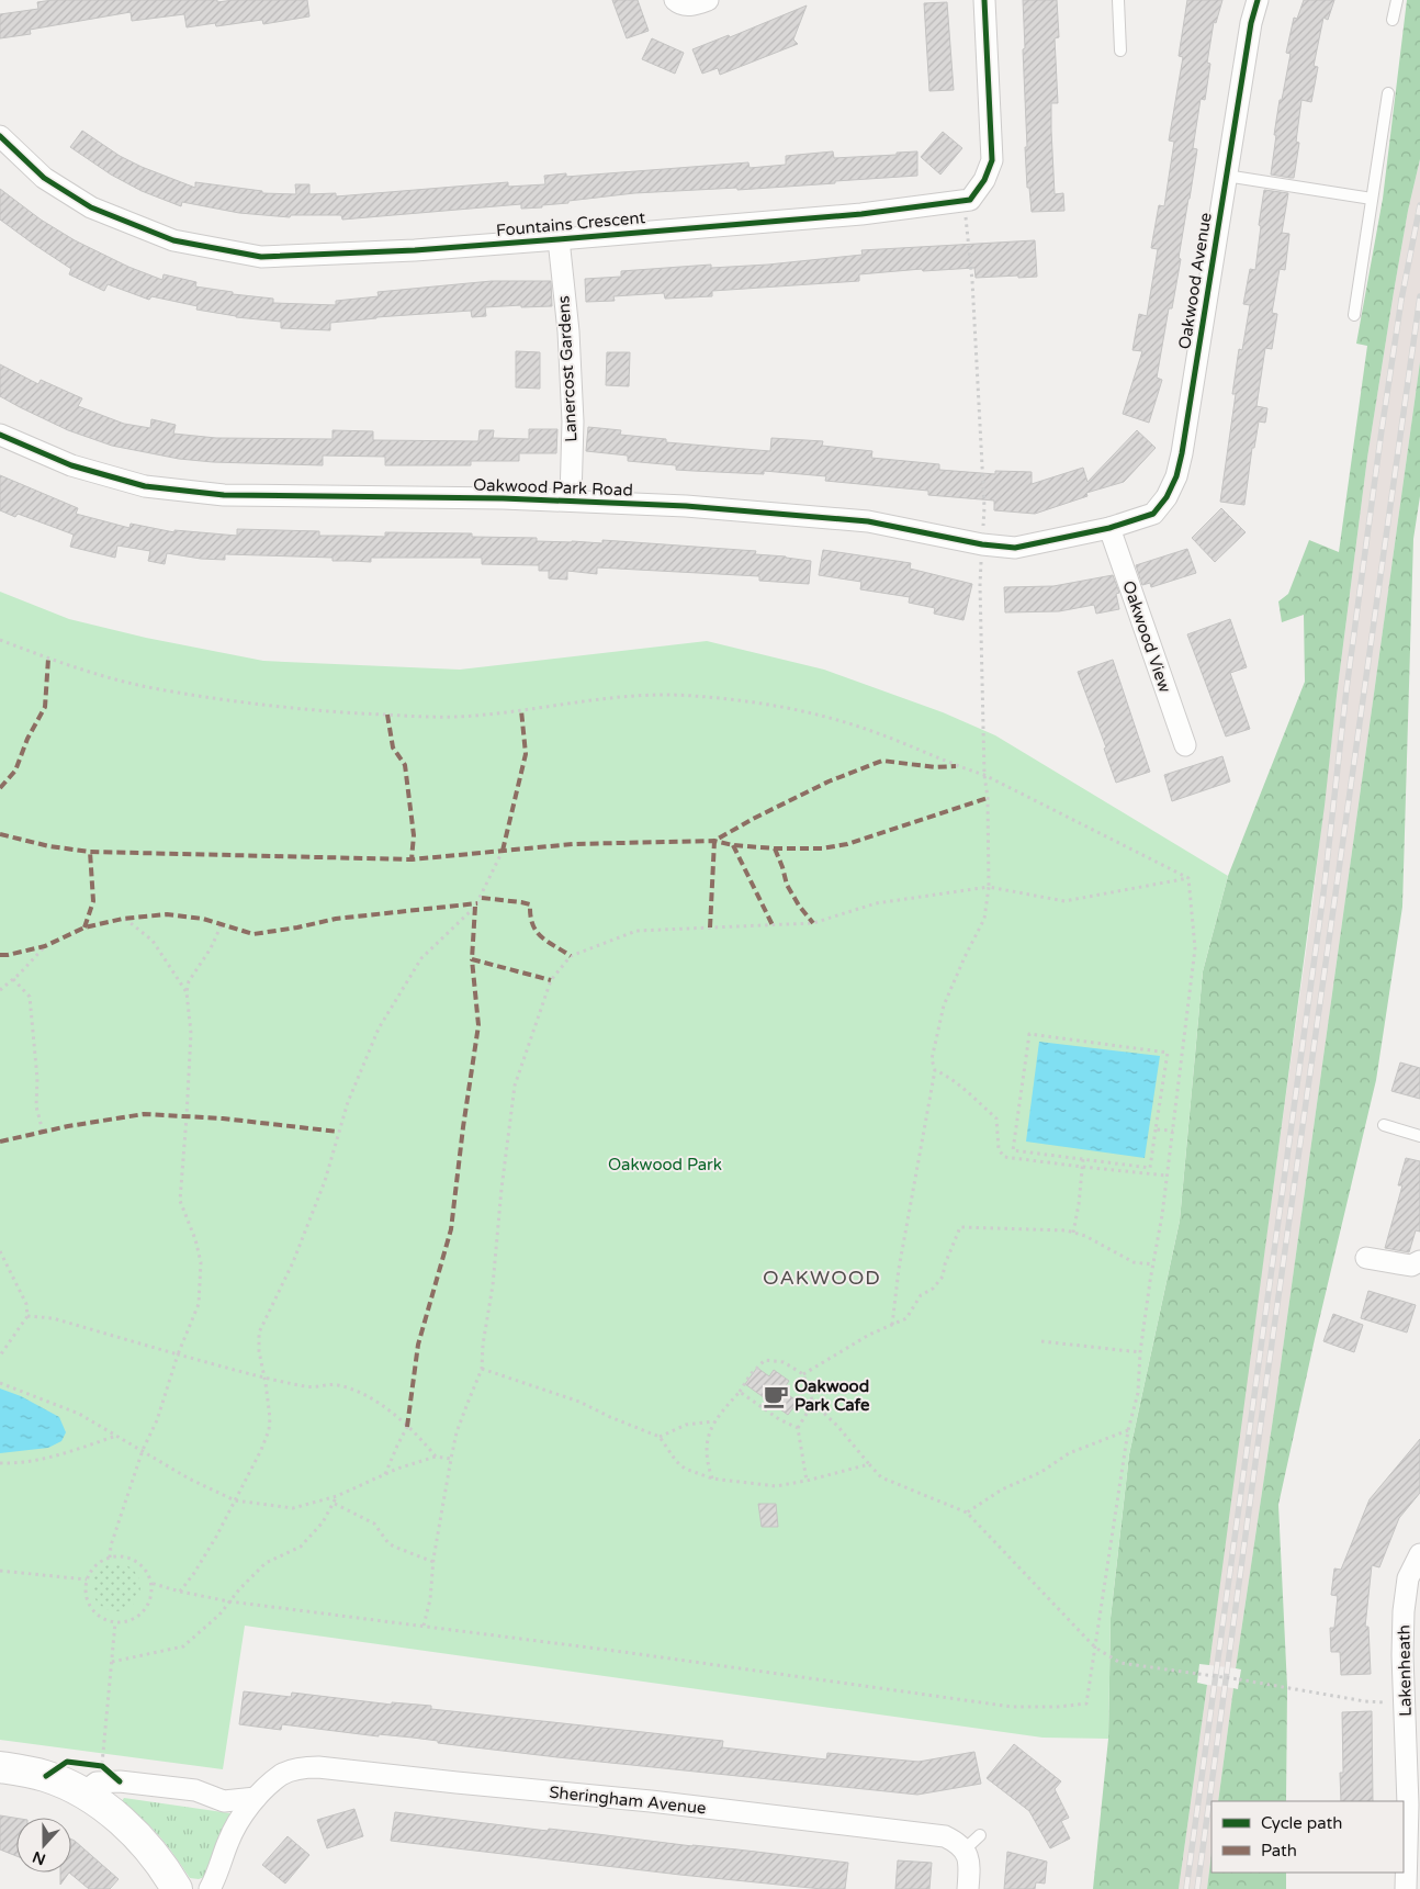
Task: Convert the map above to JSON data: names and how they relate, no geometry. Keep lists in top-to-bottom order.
{
  "streets": {
    "street": [
      "Fountains Crescent",
      "Oakwood Avenue",
      "Lanercost Gardens",
      "Oakwood Park Road",
      "Oakwood View",
      "Lakenheath",
      "Sheringham Avenue"
    ]
  },
  "crossings": [
    ["Fountains Crescent", "Lanercost Gardens"],
    ["Oakwood Avenue", "Oakwood Park Road"],
    ["Oakwood Avenue", "Oakwood View"],
    ["Lanercost Gardens", "Oakwood Park Road"],
    ["Oakwood Park Road", "Oakwood View"]
  ],
  "districts": ["OAKWOOD"],
  "parks": ["Oakwood Park"],
  "places": {
    "cafe": ["Oakwood Park Cafe"]
  },
  "legend": ["Cycle path", "Path"],
  "north": "bottom"
}
